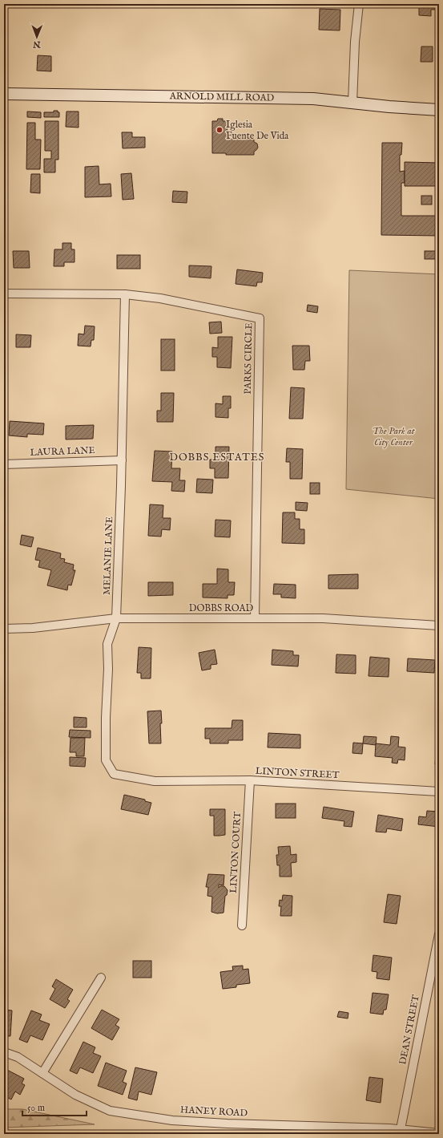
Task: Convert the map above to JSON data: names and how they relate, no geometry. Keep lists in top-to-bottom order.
{
  "streets": {
    "main road": ["ARNOLD MILL ROAD"],
    "street": [
      "PARKS CIRCLE",
      "LAURA LANE",
      "MELANIE LANE",
      "DOBBS ROAD",
      "LINTON STREET",
      "LINTON COURT",
      "DEAN STREET",
      "HANEY ROAD"
    ]
  },
  "crossings": [
    ["PARKS CIRCLE", "MELANIE LANE"],
    ["PARKS CIRCLE", "DOBBS ROAD"],
    ["LAURA LANE", "MELANIE LANE"],
    ["MELANIE LANE", "DOBBS ROAD"],
    ["MELANIE LANE", "LINTON STREET"],
    ["LINTON STREET", "LINTON COURT"],
    ["DEAN STREET", "HANEY ROAD"]
  ],
  "districts": ["DOBBS ESTATES"],
  "parks": ["The Park at City Center"],
  "places": ["Iglesia Fuente De Vida"],
  "scale_bar": "50 m",
  "north": "bottom"
}
